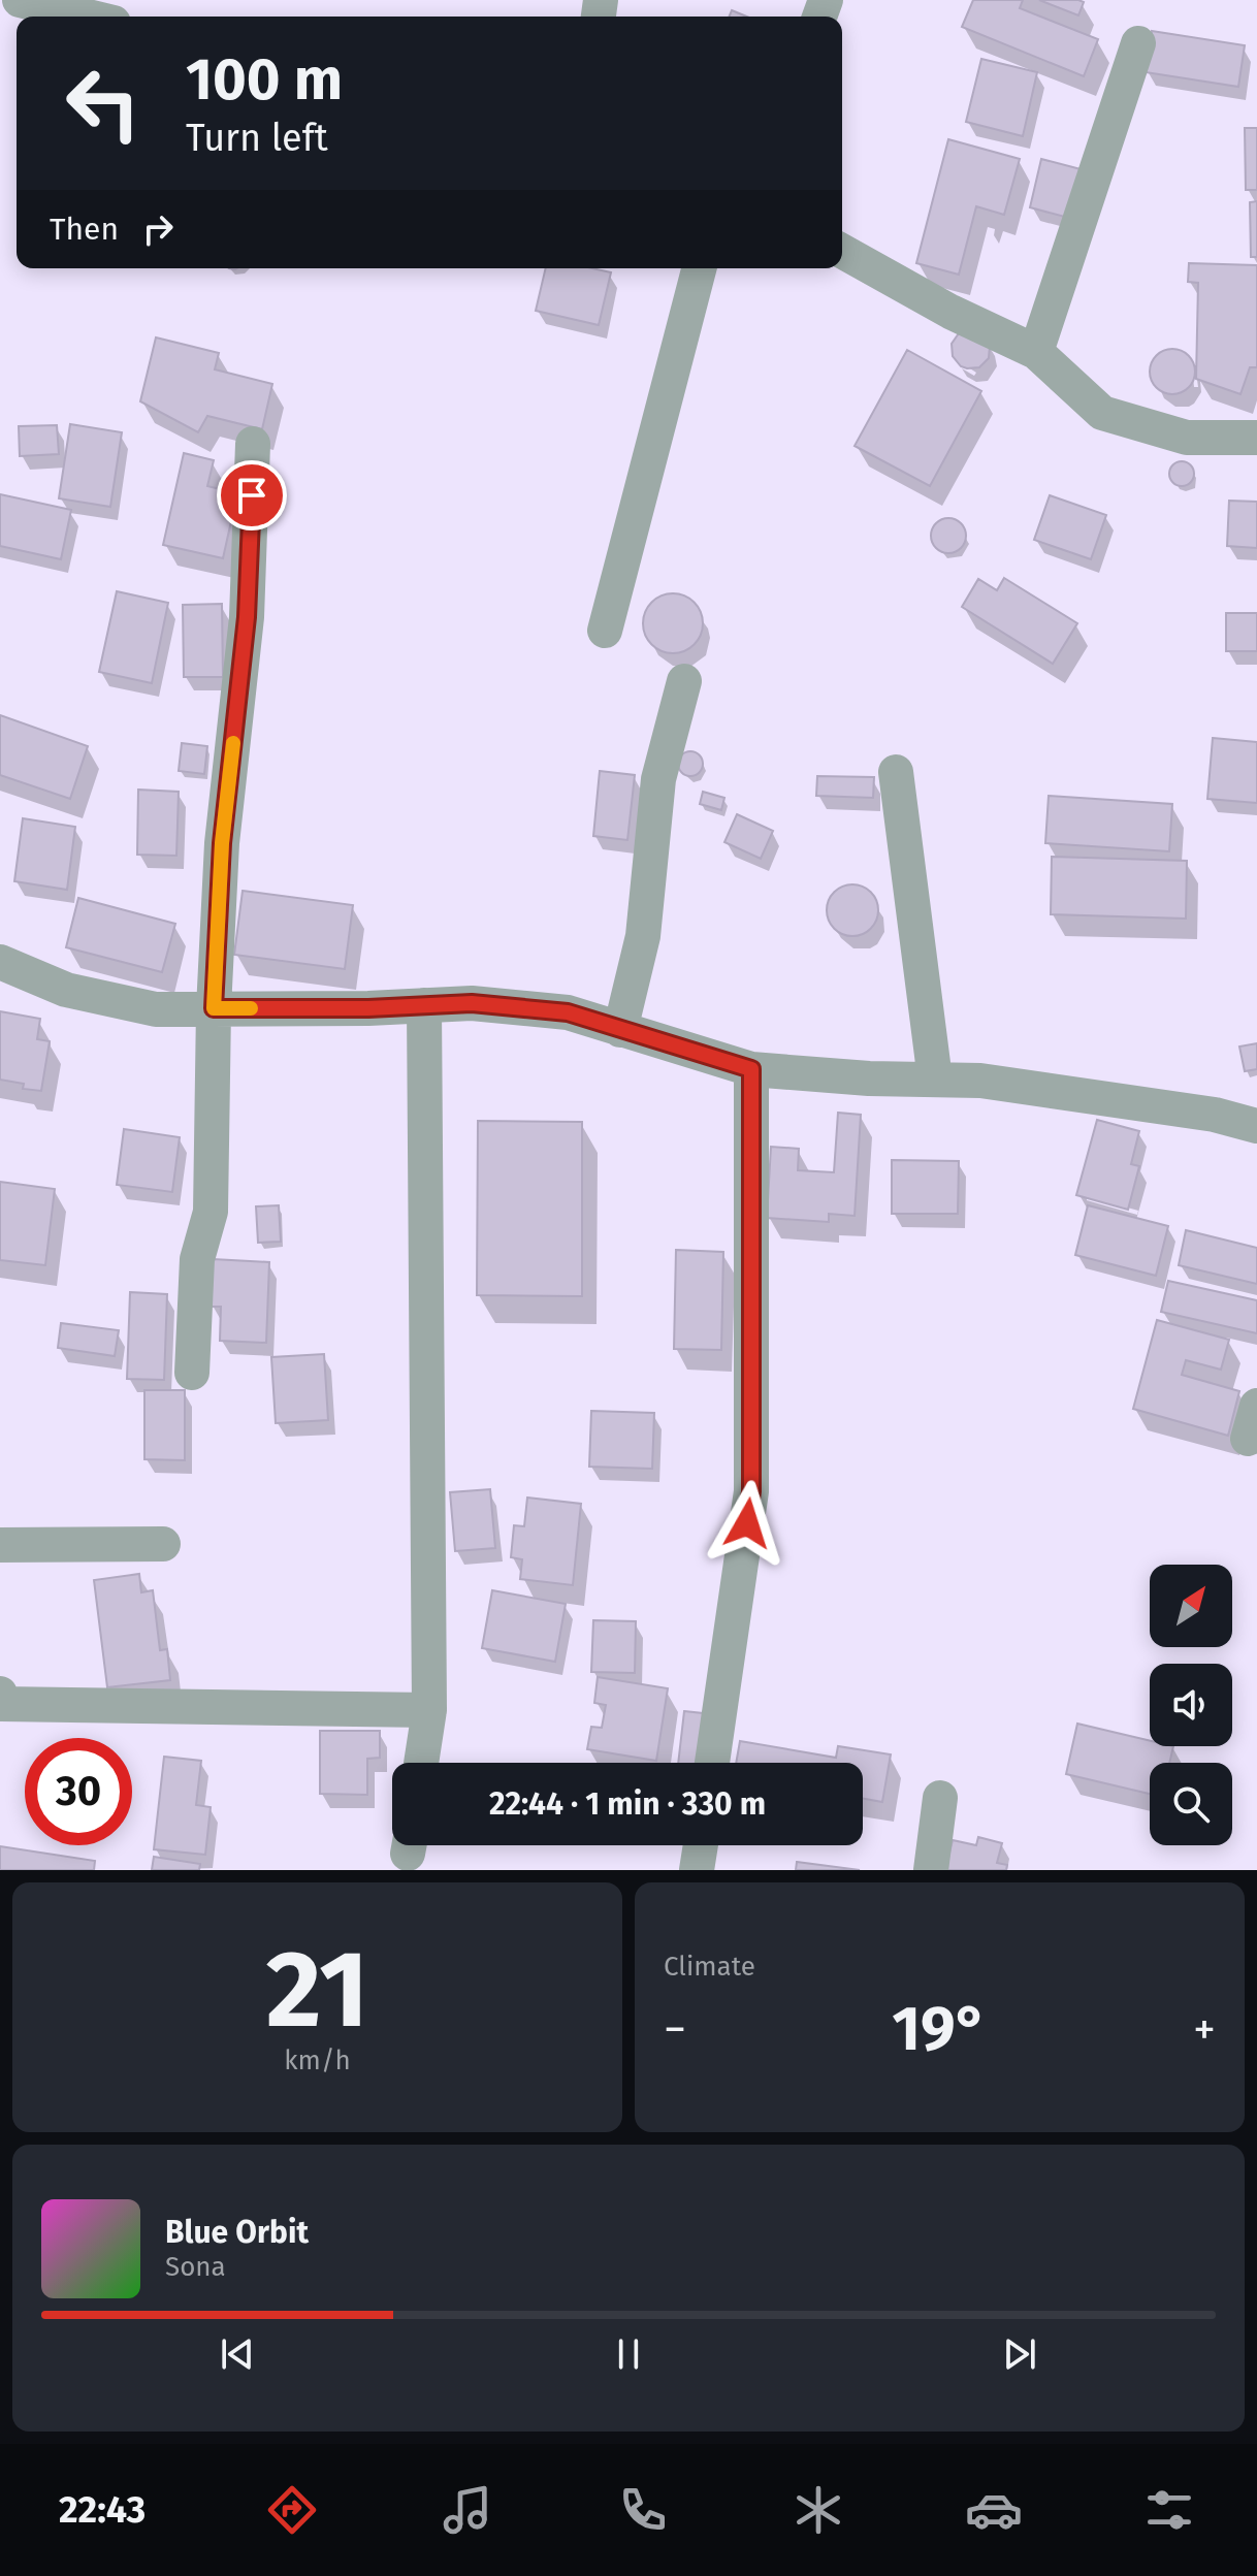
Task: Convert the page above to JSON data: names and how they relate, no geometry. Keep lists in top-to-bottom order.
{
  "north": "top right",
  "page": {
    "turn": ["100 m", "Turn left"],
    "then": "Then",
    "limit": "30",
    "trip": "22:44 · 1 min · 330 m",
    "tile": [
      ["21", "km/h"],
      "Climate"
    ],
    "heat": ["−", "19°", "+"],
    "song": ["Blue Orbit", "Sona"],
    "tabs": "22:43"
  }
}
